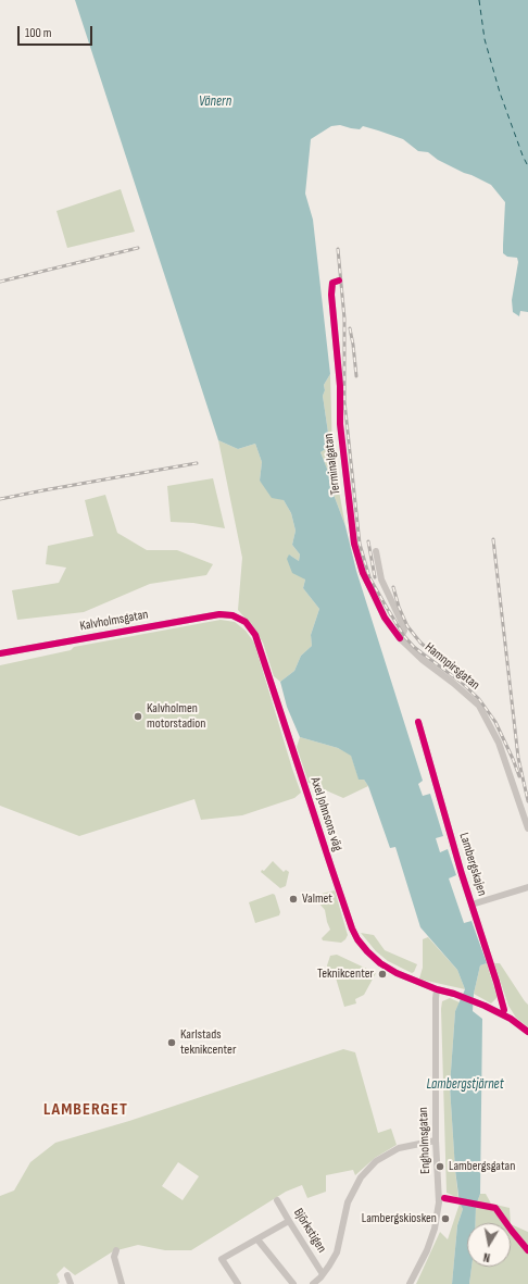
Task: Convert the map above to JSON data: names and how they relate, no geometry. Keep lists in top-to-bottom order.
{
  "streets": {
    "street": [
      "Terminalgatan",
      "Kalvholmsgatan",
      "Hamnpirsgatan",
      "Axel Johnsons väg",
      "Lambergskajen",
      "Engholmsgatan",
      "Björkstigen"
    ]
  },
  "crossings": [
    ["Terminalgatan", "Hamnpirsgatan"],
    ["Kalvholmsgatan", "Axel Johnsons väg"],
    ["Axel Johnsons väg", "Lambergskajen"],
    ["Axel Johnsons väg", "Engholmsgatan"]
  ],
  "districts": ["LAMBERGET"],
  "water": ["Vänern", "Lambergstjärnet"],
  "places": [
    "Kalvholmen motorstadion",
    "Valmet",
    "Teknikcenter",
    "Karlstads teknikcenter",
    "Lambergsgatan",
    "Lambergskiosken"
  ],
  "scale_bar": "100 m",
  "north": "bottom"
}
